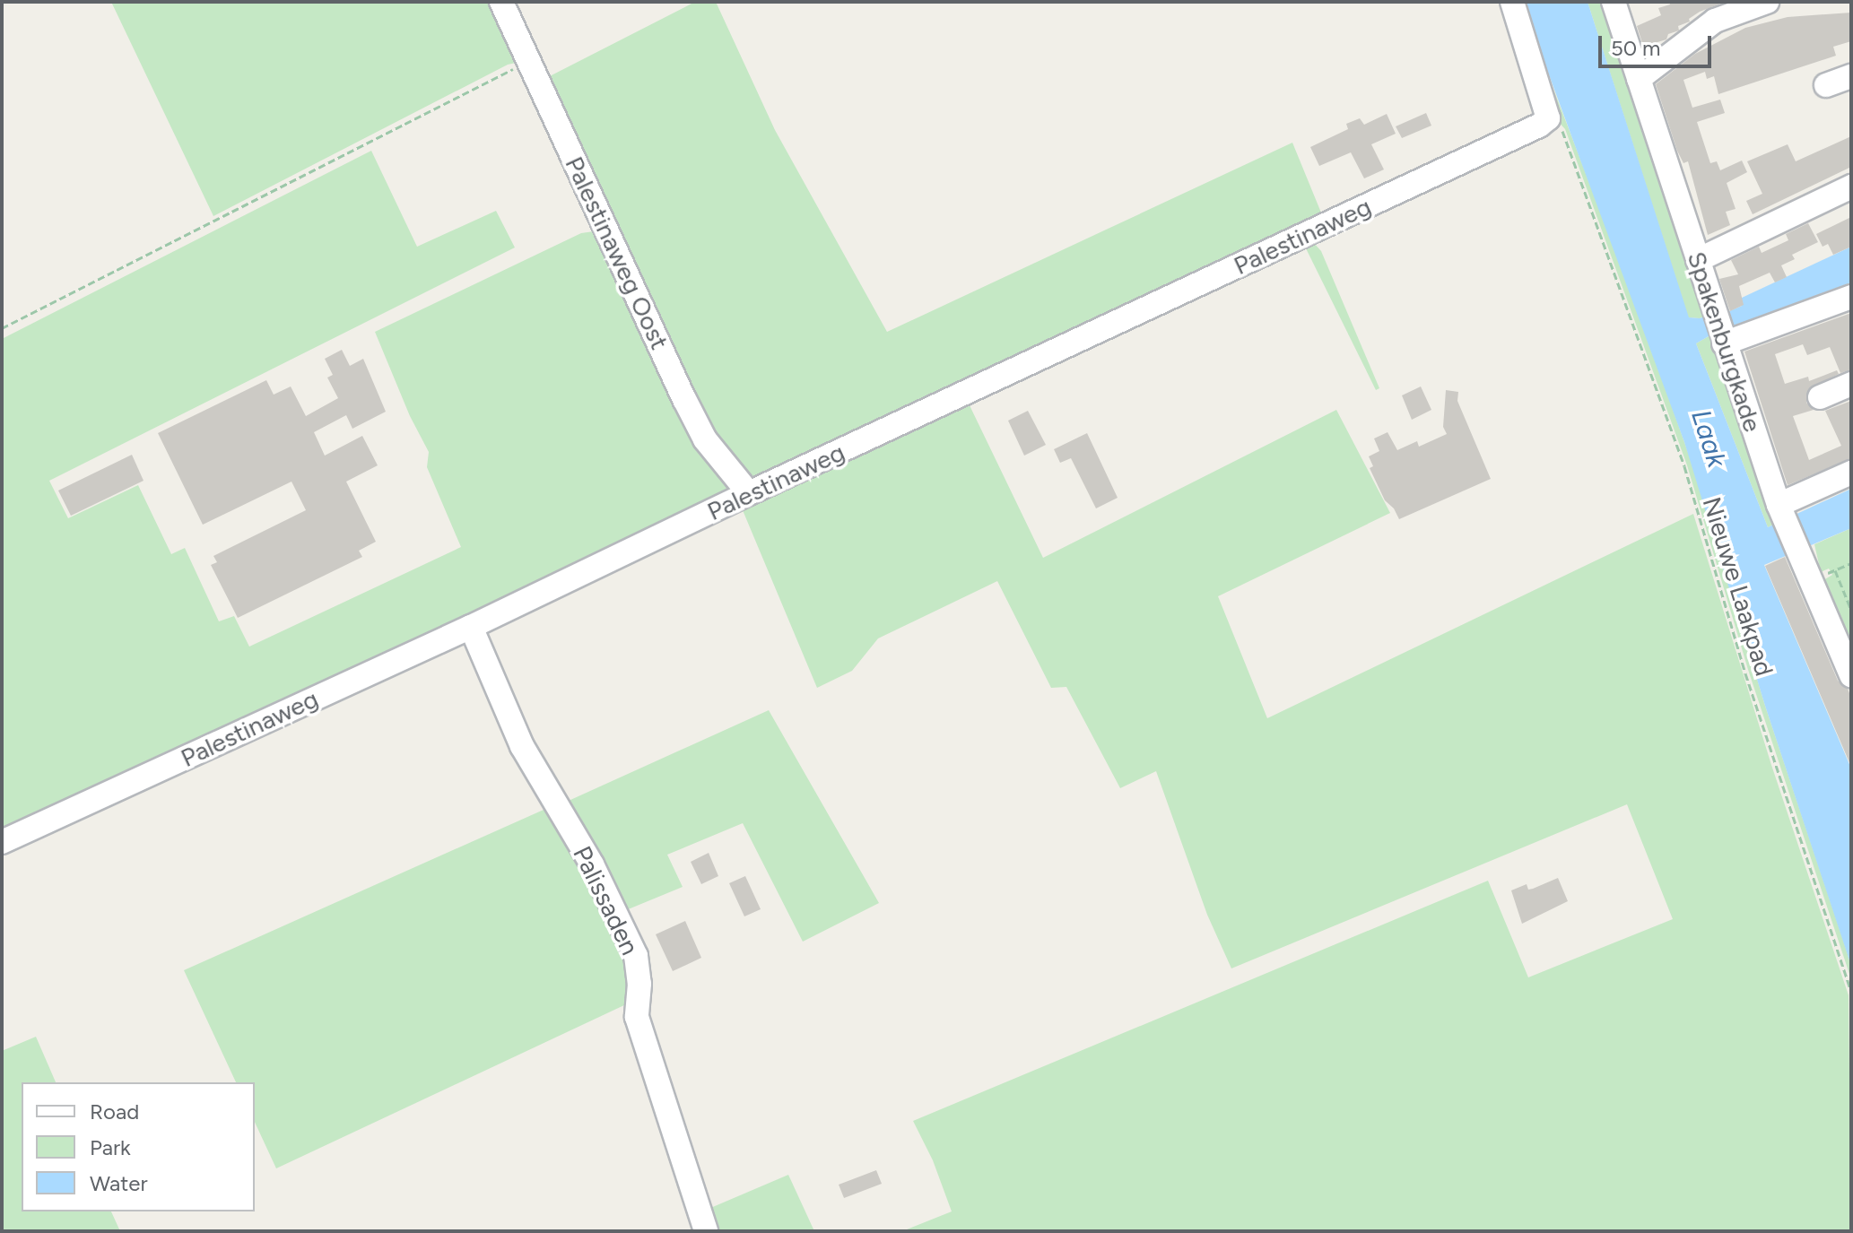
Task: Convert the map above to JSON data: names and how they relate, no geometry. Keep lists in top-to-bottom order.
{
  "streets": {
    "street": [
      "Palestinaweg",
      "Palestinaweg Oost",
      "Spakenburgkade",
      "Palissaden"
    ],
    "path": ["Nieuwe Laakpad"]
  },
  "crossings": [
    ["Palestinaweg", "Palestinaweg Oost"],
    ["Palestinaweg", "Nieuwe Laakpad"],
    ["Palestinaweg", "Palissaden"]
  ],
  "water": ["Laak"],
  "legend": ["Road", "Park", "Water"],
  "scale_bar": "50 m"
}
